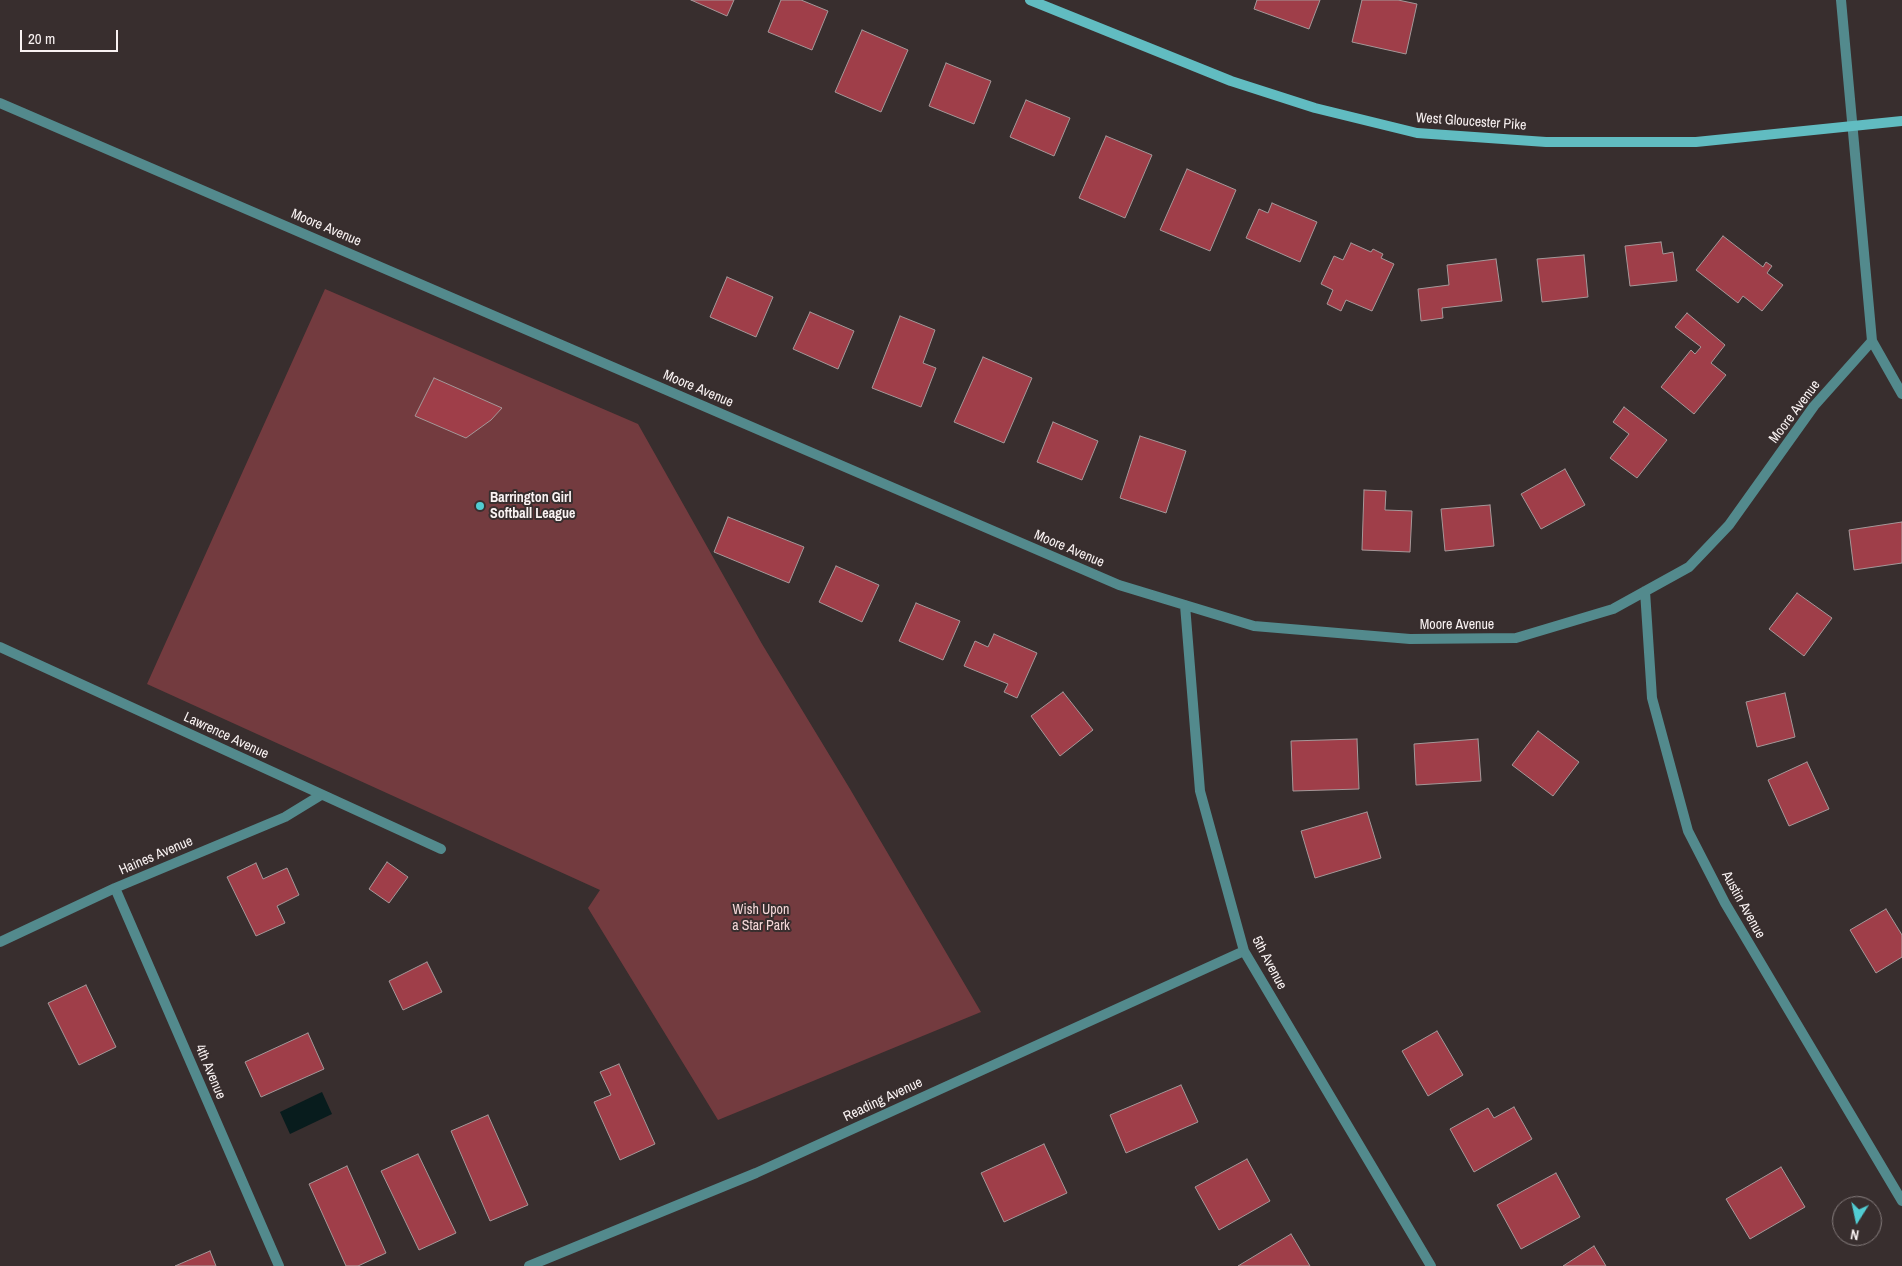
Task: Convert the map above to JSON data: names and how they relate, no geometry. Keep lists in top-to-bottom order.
{
  "streets": {
    "main road": ["West Gloucester Pike"],
    "street": [
      "Moore Avenue",
      "Lawrence Avenue",
      "Haines Avenue",
      "Austin Avenue",
      "5th Avenue",
      "4th Avenue",
      "Reading Avenue"
    ]
  },
  "crossings": [
    ["Moore Avenue", "Austin Avenue"],
    ["Moore Avenue", "5th Avenue"],
    ["Lawrence Avenue", "Haines Avenue"],
    ["Haines Avenue", "4th Avenue"],
    ["5th Avenue", "Reading Avenue"]
  ],
  "parks": ["Wish Upon a Star Park"],
  "places": ["Barrington Girl Softball League"],
  "scale_bar": "20 m",
  "north": "bottom"
}
